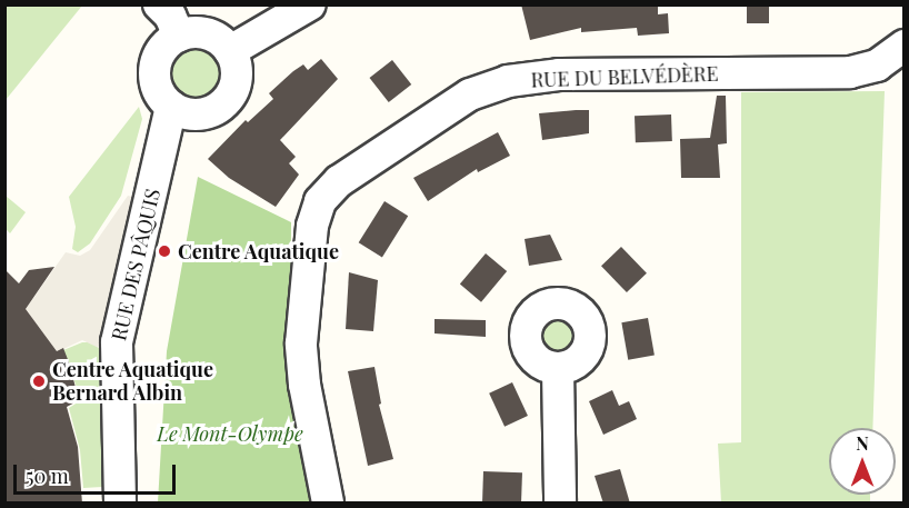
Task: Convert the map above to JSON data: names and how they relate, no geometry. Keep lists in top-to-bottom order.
{
  "streets": {
    "street": ["RUE DU BELVÉDÈRE", "RUE DES PÂQUIS"]
  },
  "parks": ["Le Mont-Olympe"],
  "places": ["Centre Aquatique", "Centre Aquatique Bernard Albin"],
  "scale_bar": "50 m",
  "north": "top"
}
